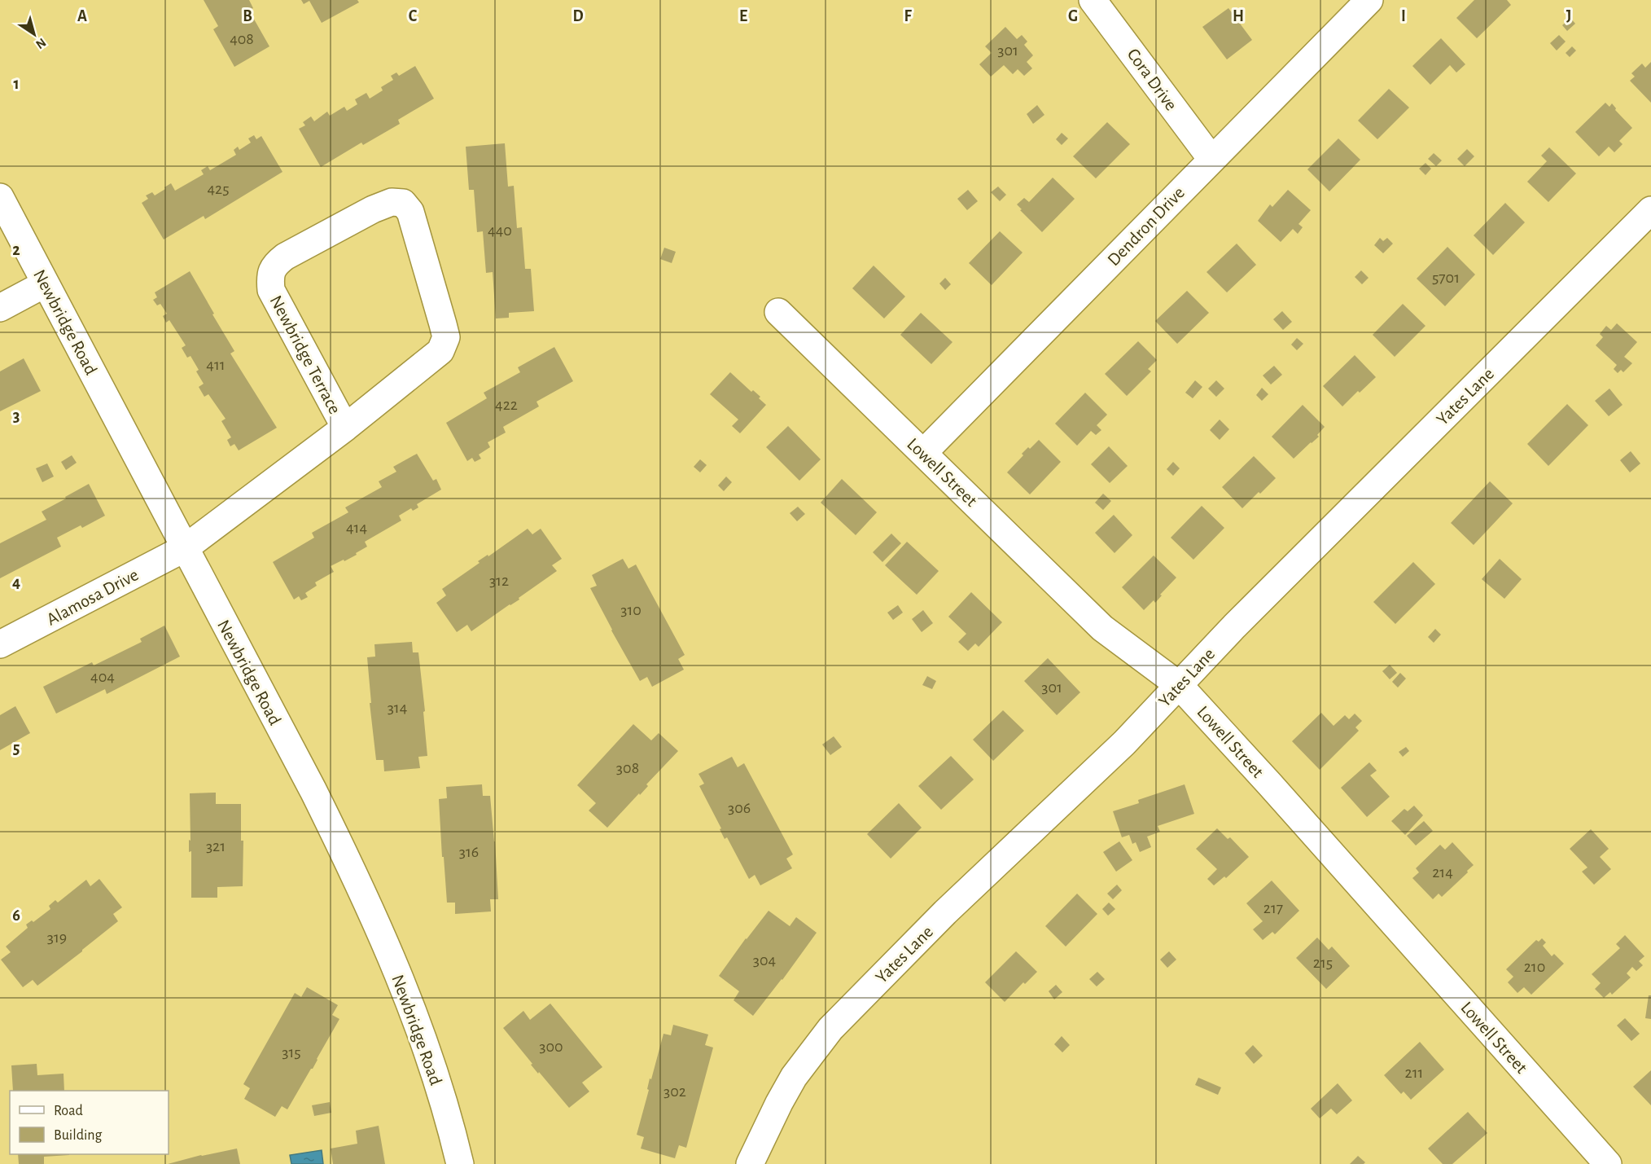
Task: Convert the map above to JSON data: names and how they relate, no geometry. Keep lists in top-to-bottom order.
{
  "streets": {
    "street": [
      "Cora Drive",
      "Dendron Drive",
      "Newbridge Road",
      "Newbridge Terrace",
      "Yates Lane",
      "Lowell Street",
      "Alamosa Drive"
    ]
  },
  "crossings": [
    ["Cora Drive", "Dendron Drive"],
    ["Dendron Drive", "Lowell Street"],
    ["Newbridge Road", "Newbridge Terrace"],
    ["Newbridge Road", "Alamosa Drive"],
    ["Newbridge Terrace", "Alamosa Drive"],
    ["Yates Lane", "Lowell Street"]
  ],
  "house_numbers": [
    "408",
    "301",
    "425",
    "440",
    "5701",
    "411",
    "422",
    "414",
    "312",
    "310",
    "404",
    "301",
    "314",
    "308",
    "306",
    "321",
    "316",
    "214",
    "217",
    "319",
    "304",
    "215",
    "210",
    "300",
    "315",
    "211",
    "302"
  ],
  "legend": ["Road", "Building"],
  "north": "bottom right",
  "grid": {
    "columns": [
      "A",
      "B",
      "C",
      "D",
      "E",
      "F",
      "G",
      "H",
      "I",
      "J"
    ],
    "rows": [
      "1",
      "2",
      "3",
      "4",
      "5",
      "6"
    ]
  }
}
